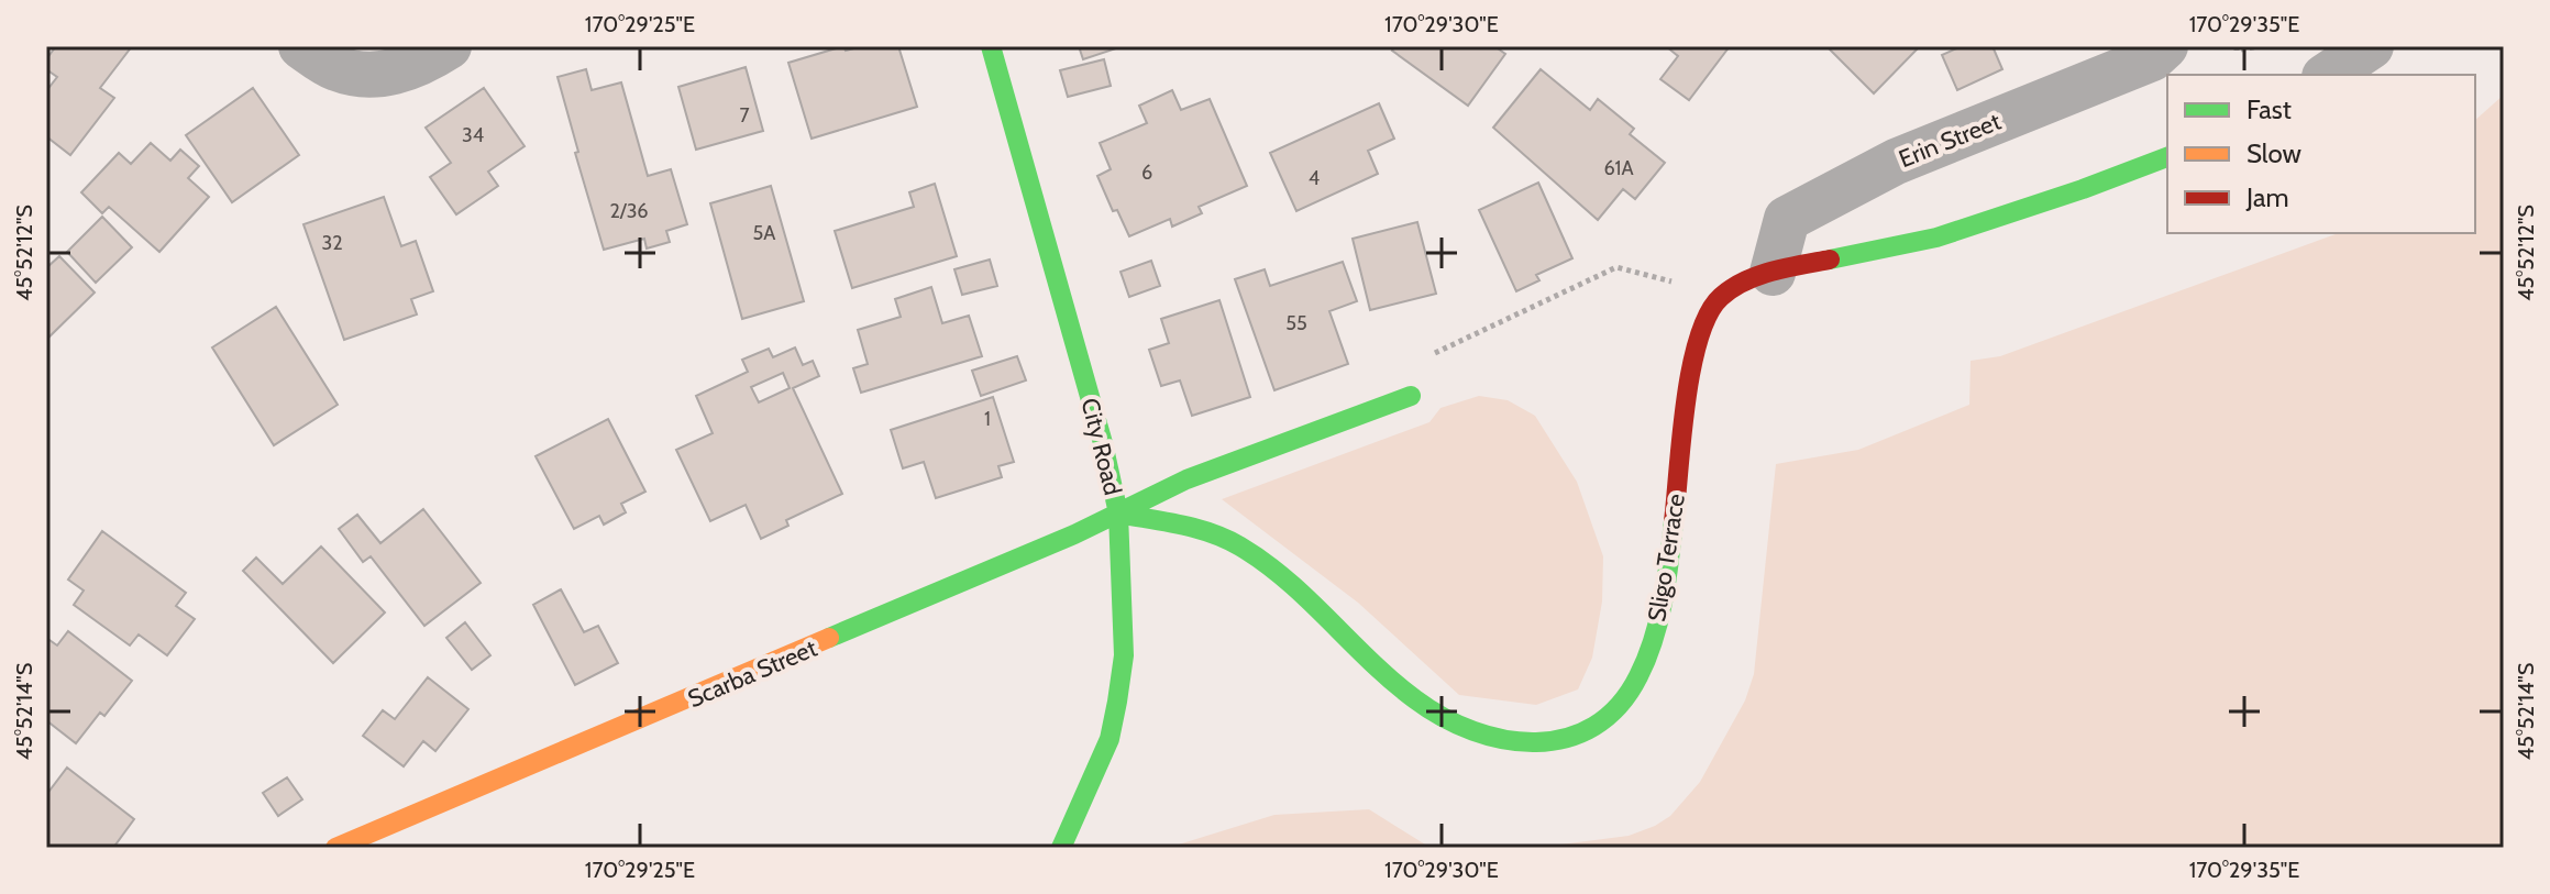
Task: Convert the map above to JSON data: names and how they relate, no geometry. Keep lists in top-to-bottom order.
{
  "streets": {
    "street": [
      "Erin Street",
      "City Road",
      "Sligo Terrace",
      "Scarba Street"
    ]
  },
  "crossings": [
    ["City Road", "Sligo Terrace"],
    ["City Road", "Scarba Street"],
    ["Sligo Terrace", "Scarba Street"]
  ],
  "house_numbers": [
    "7",
    "34",
    "61A",
    "6",
    "4",
    "2/36",
    "5A",
    "32",
    "55",
    "1"
  ],
  "legend": ["Fast", "Slow", "Jam"],
  "coordinates": [
    "170°29'25\"E",
    "170°29'30\"E",
    "170°29'35\"E",
    "45°52'12\"S",
    "45°52'14\"S"
  ]
}
